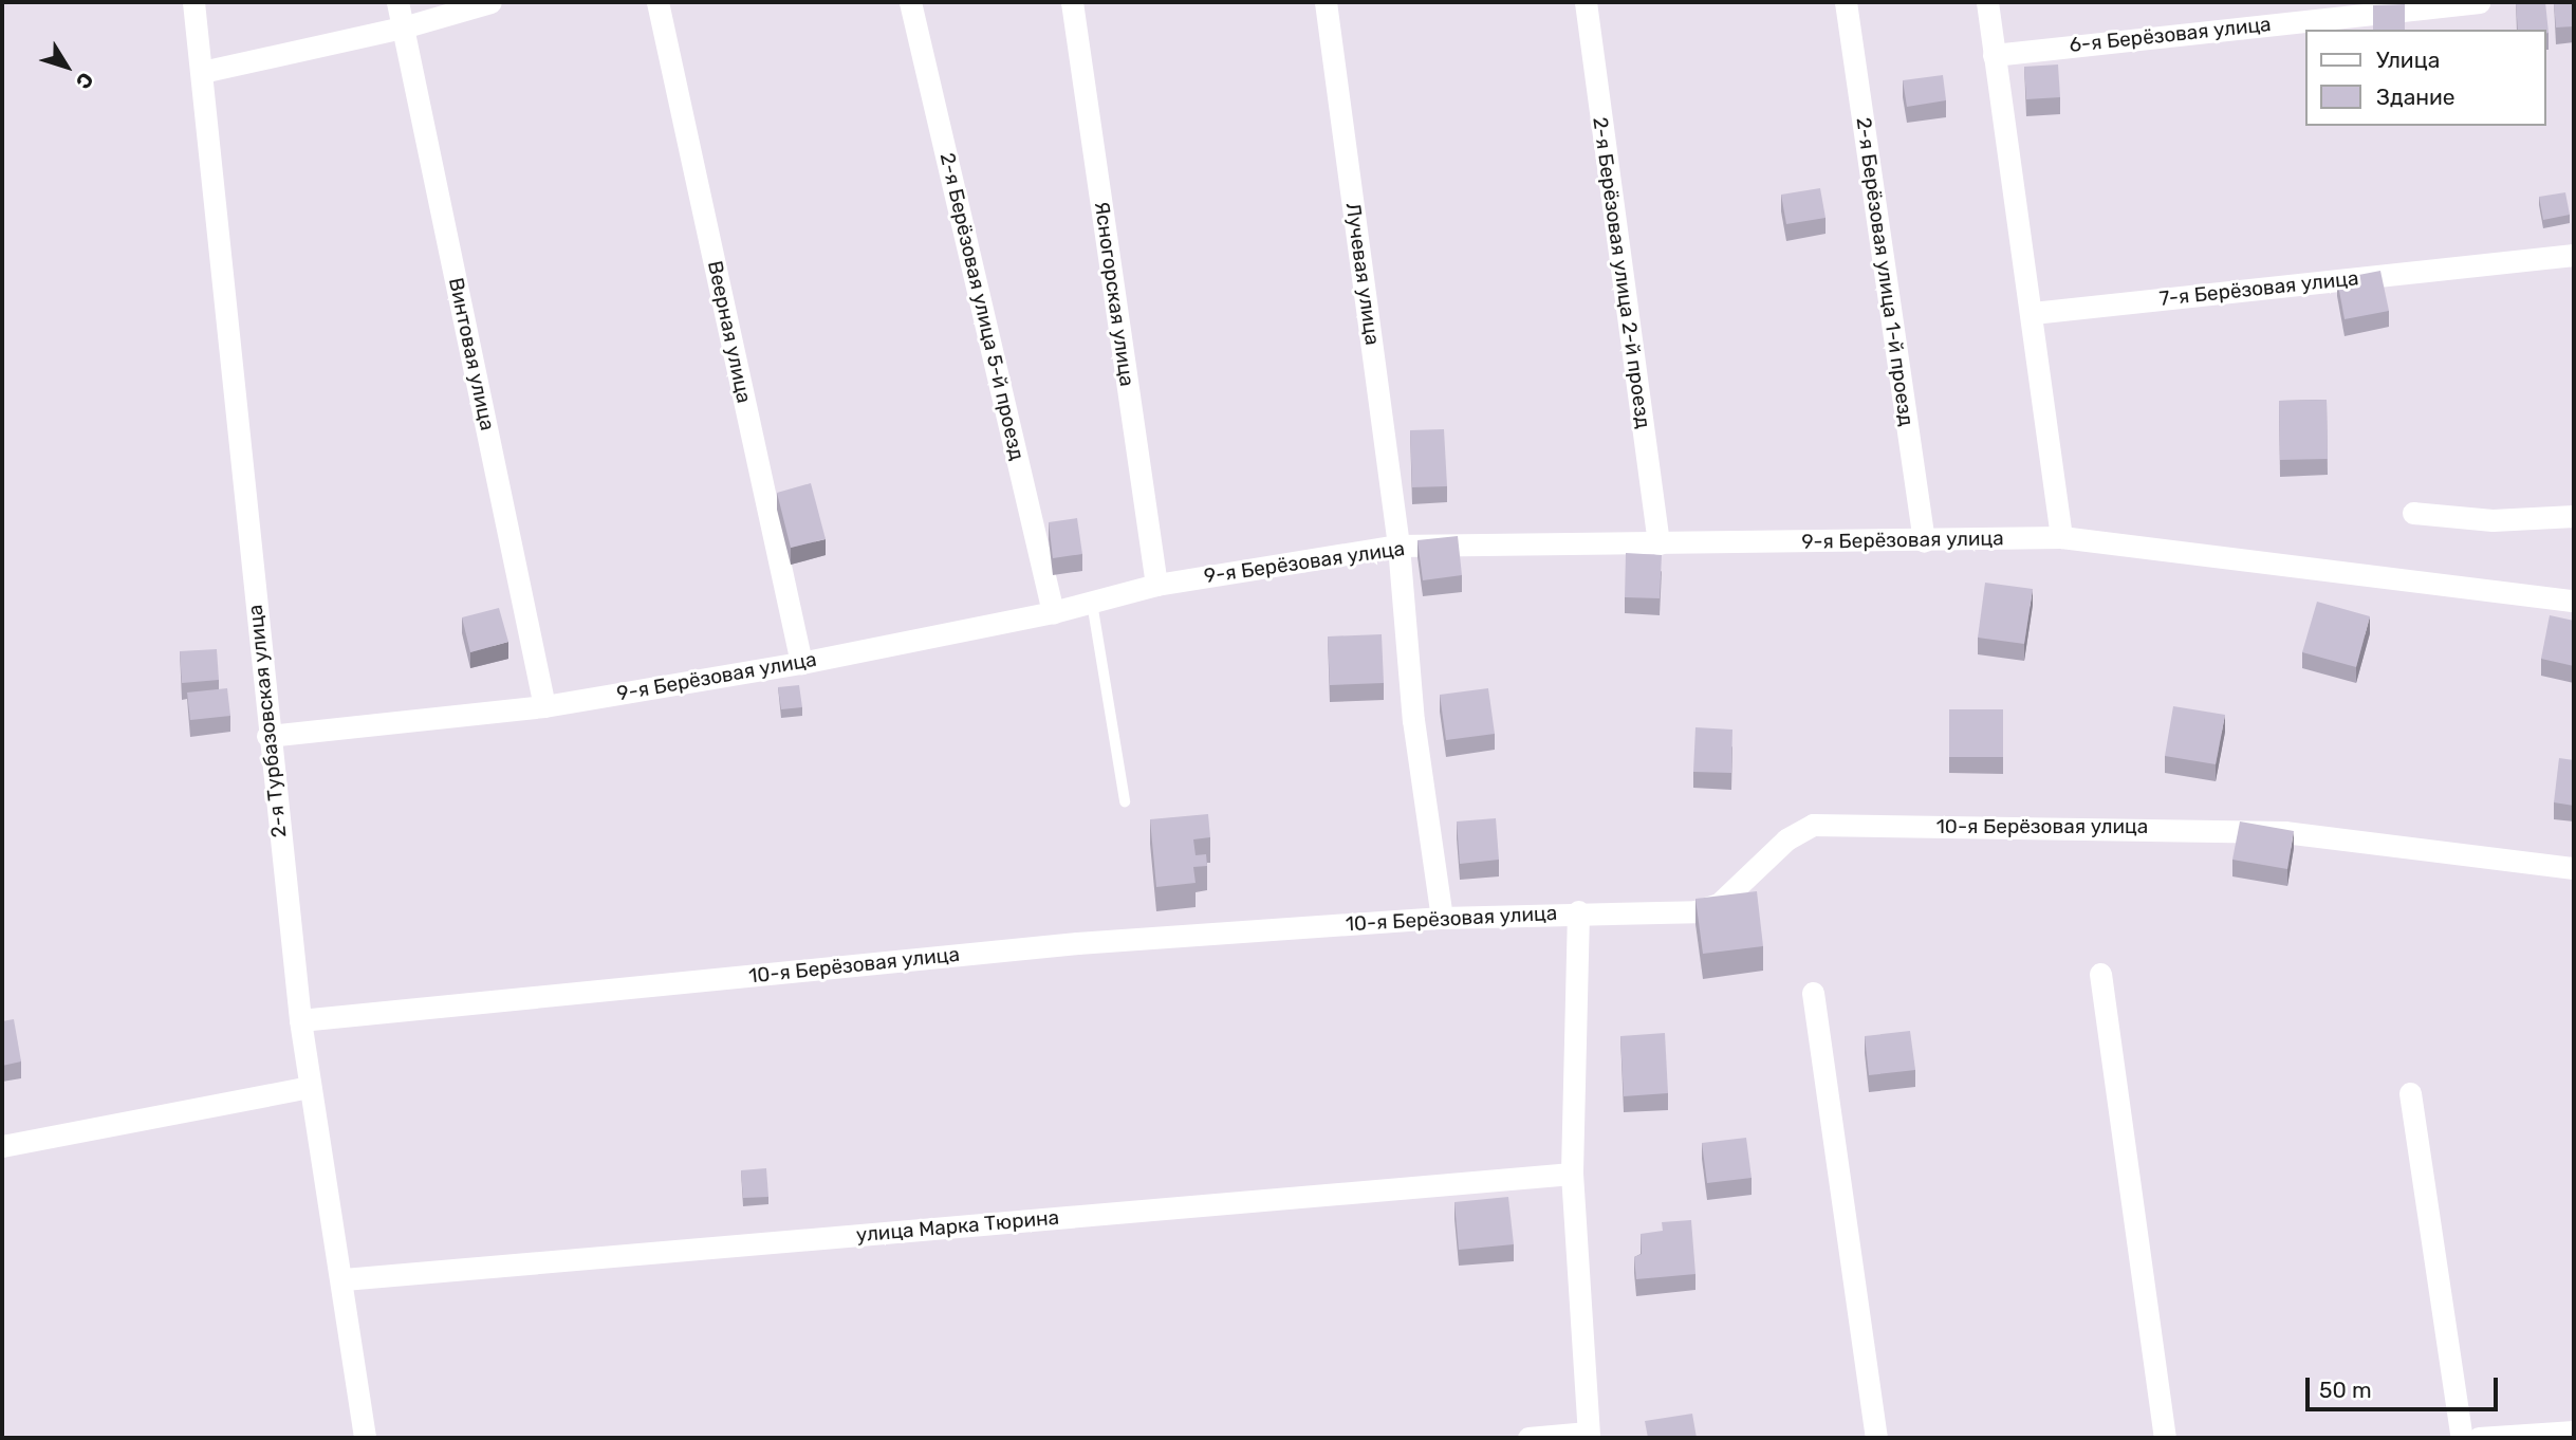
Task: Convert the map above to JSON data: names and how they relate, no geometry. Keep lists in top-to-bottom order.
{
  "streets": {
    "street": [
      "6-я Берёзовая улица",
      "2-я Берёзовая улица 1-й проезд",
      "2-я Берёзовая улица 2-й проезд",
      "Лучевая улица",
      "7-я Берёзовая улица",
      "Ясногорская улица",
      "2-я Берёзовая улица 5-й проезд",
      "Веерная улица",
      "Винтовая улица",
      "9-я Берёзовая улица",
      "2-я Турбазовская улица",
      "10-я Берёзовая улица",
      "улица Марка Тюрина"
    ]
  },
  "crossings": [
    ["2-я Берёзовая улица 1-й проезд", "9-я Берёзовая улица"],
    ["2-я Берёзовая улица 2-й проезд", "9-я Берёзовая улица"],
    ["Лучевая улица", "9-я Берёзовая улица"],
    ["Лучевая улица", "10-я Берёзовая улица"],
    ["Ясногорская улица", "9-я Берёзовая улица"],
    ["2-я Берёзовая улица 5-й проезд", "9-я Берёзовая улица"],
    ["Веерная улица", "9-я Берёзовая улица"],
    ["Винтовая улица", "9-я Берёзовая улица"],
    ["9-я Берёзовая улица", "2-я Турбазовская улица"],
    ["2-я Турбазовская улица", "10-я Берёзовая улица"],
    ["2-я Турбазовская улица", "улица Марка Тюрина"]
  ],
  "legend": ["Улица", "Здание"],
  "scale_bar": "50 m",
  "north": "bottom right"
}
